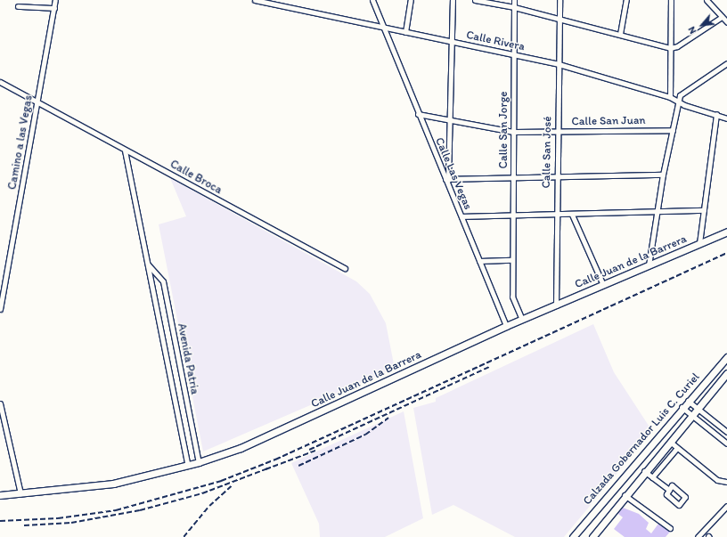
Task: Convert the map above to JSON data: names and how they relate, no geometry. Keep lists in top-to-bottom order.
{
  "streets": {
    "main road": ["Calle Juan de la Barrera", "Calzada Gobernador Luis C. Curiel"],
    "street": [
      "Calle Rivera",
      "Calle San Juan",
      "Calle San Jorge",
      "Camino a las Vegas",
      "Calle San José",
      "Calle Las Vegas",
      "Calle Broca",
      "Avenida Patria"
    ]
  },
  "crossings": [
    ["Calle Rivera", "Calle San Jorge"],
    ["Calle Rivera", "Calle San José"],
    ["Calle Rivera", "Calle Las Vegas"],
    ["Calle San Juan", "Calle San Jorge"],
    ["Calle San Juan", "Calle San José"],
    ["Calle San Juan", "Calle Las Vegas"],
    ["Calle San Jorge", "Calle Juan de la Barrera"],
    ["Camino a las Vegas", "Calle Broca"],
    ["Calle San José", "Calle Juan de la Barrera"],
    ["Calle Las Vegas", "Calle Juan de la Barrera"],
    ["Calle Broca", "Avenida Patria"],
    ["Calle Juan de la Barrera", "Avenida Patria"]
  ],
  "north": "bottom left"
}
